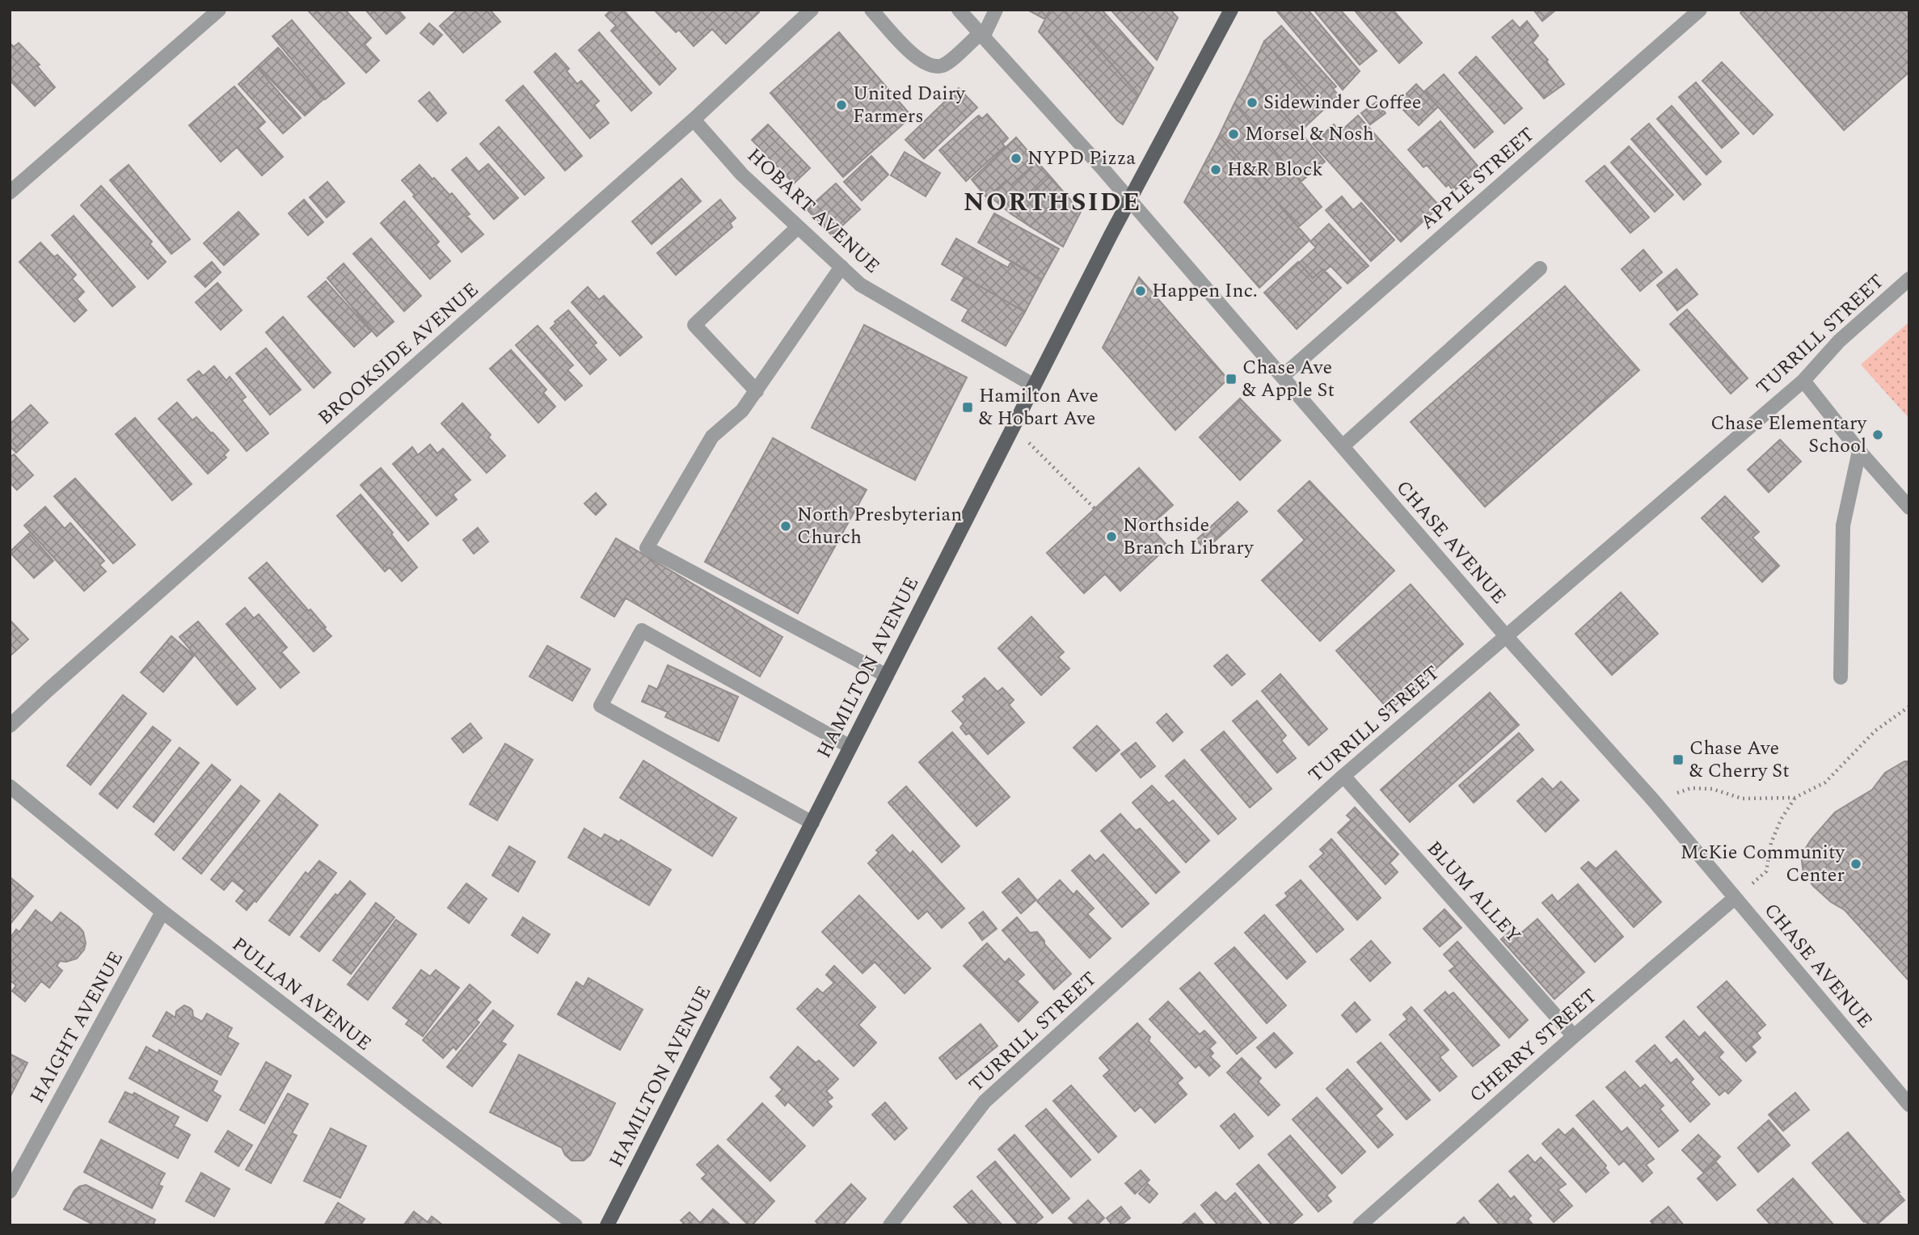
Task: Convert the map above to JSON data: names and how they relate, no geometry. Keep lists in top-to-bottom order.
{
  "streets": {
    "main road": ["HAMILTON AVENUE"],
    "street": [
      "APPLE STREET",
      "HOBART AVENUE",
      "TURRILL STREET",
      "BROOKSIDE AVENUE",
      "CHASE AVENUE",
      "BLUM ALLEY",
      "PULLAN AVENUE",
      "HAIGHT AVENUE",
      "CHERRY STREET"
    ]
  },
  "crossings": [
    ["APPLE STREET", "CHASE AVENUE"],
    ["HOBART AVENUE", "BROOKSIDE AVENUE"],
    ["HOBART AVENUE", "HAMILTON AVENUE"],
    ["TURRILL STREET", "CHASE AVENUE"],
    ["TURRILL STREET", "BLUM ALLEY"],
    ["CHASE AVENUE", "HAMILTON AVENUE"],
    ["CHASE AVENUE", "CHERRY STREET"],
    ["BLUM ALLEY", "CHERRY STREET"],
    ["PULLAN AVENUE", "HAIGHT AVENUE"]
  ],
  "districts": ["NORTHSIDE"],
  "places": {
    "other": [
      "Sidewinder Coffee",
      "United Dairy Farmers",
      "Morsel & Nosh",
      "NYPD Pizza",
      "H&R Block",
      "Happen Inc.",
      "Chase Elementary School",
      "North Presbyterian Church",
      "Northside Branch Library",
      "McKie Community Center"
    ],
    "transit": ["Chase Ave & Apple St", "Hamilton Ave & Hobart Ave", "Chase Ave & Cherry St"]
  }
}
